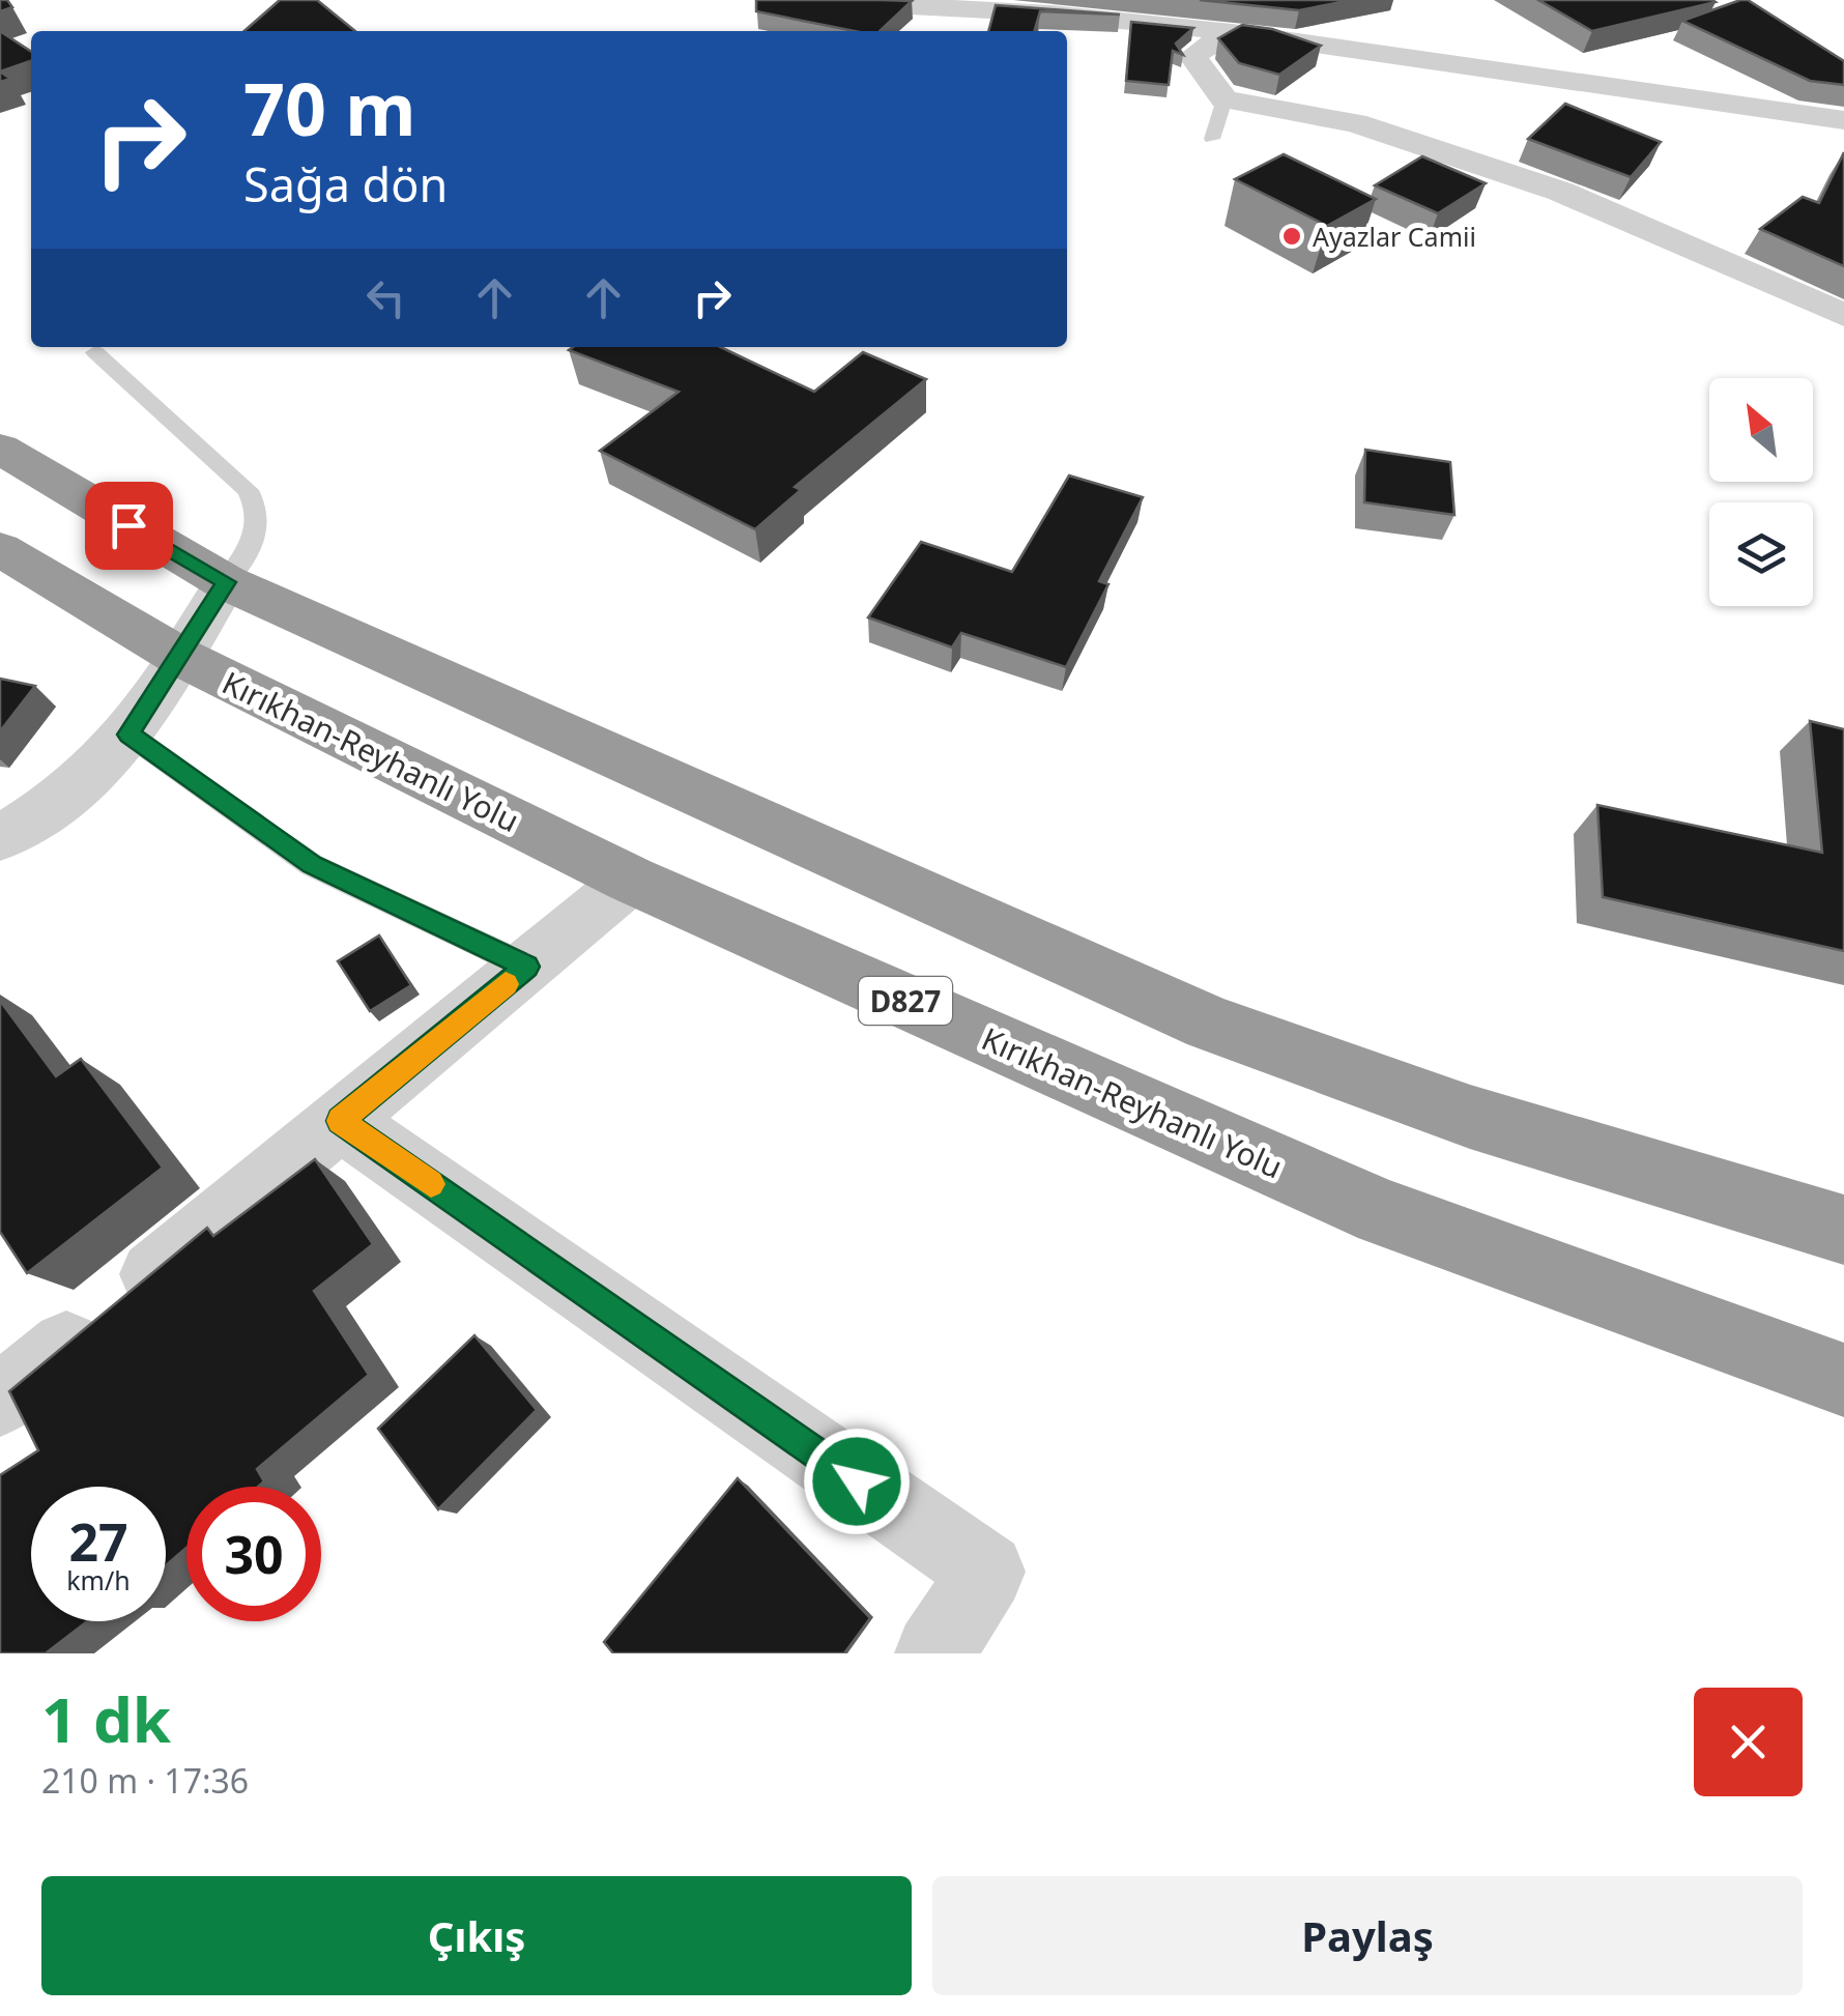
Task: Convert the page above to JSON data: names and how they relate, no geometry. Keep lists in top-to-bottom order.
{
  "streets": {
    "highway": ["Kırıkhan-Reyhanlı Yolu", "D827"]
  },
  "places": ["Ayazlar Camii"],
  "north": "top left",
  "page": {
    "turn": ["70 m", "Sağa dön"],
    "speed": "27 km/h",
    "limit": "30",
    "heading": ["1 dk", "210 m · 17:36"],
    "buttons": ["Çıkış", "Paylaş"]
  }
}
